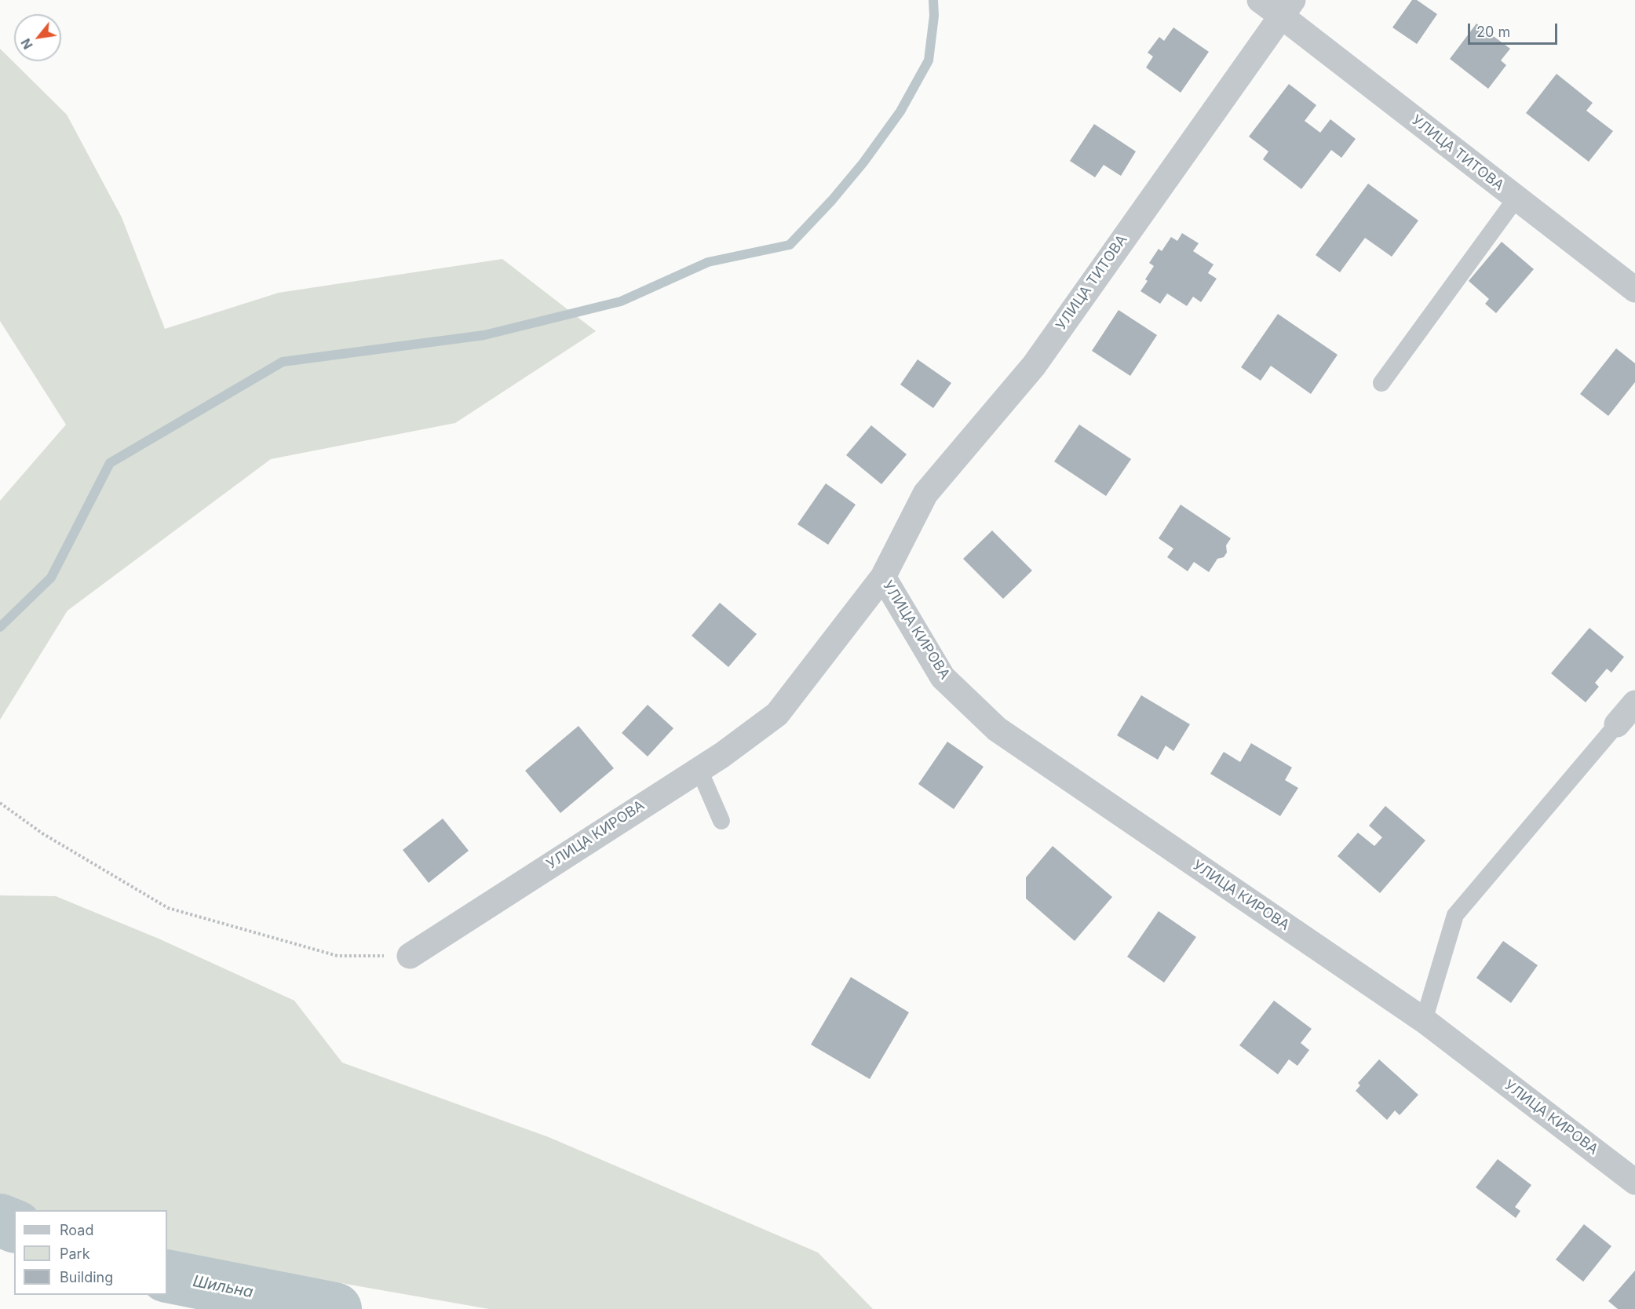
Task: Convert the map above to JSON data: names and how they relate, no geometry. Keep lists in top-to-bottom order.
{
  "streets": {
    "street": ["УЛИЦА ТИТОВА", "УЛИЦА КИРОВА"]
  },
  "crossings": [
    ["УЛИЦА ТИТОВА", "УЛИЦА КИРОВА"]
  ],
  "water": ["Шильна"],
  "legend": ["Road", "Park", "Building"],
  "scale_bar": "20 m",
  "north": "bottom left"
}
